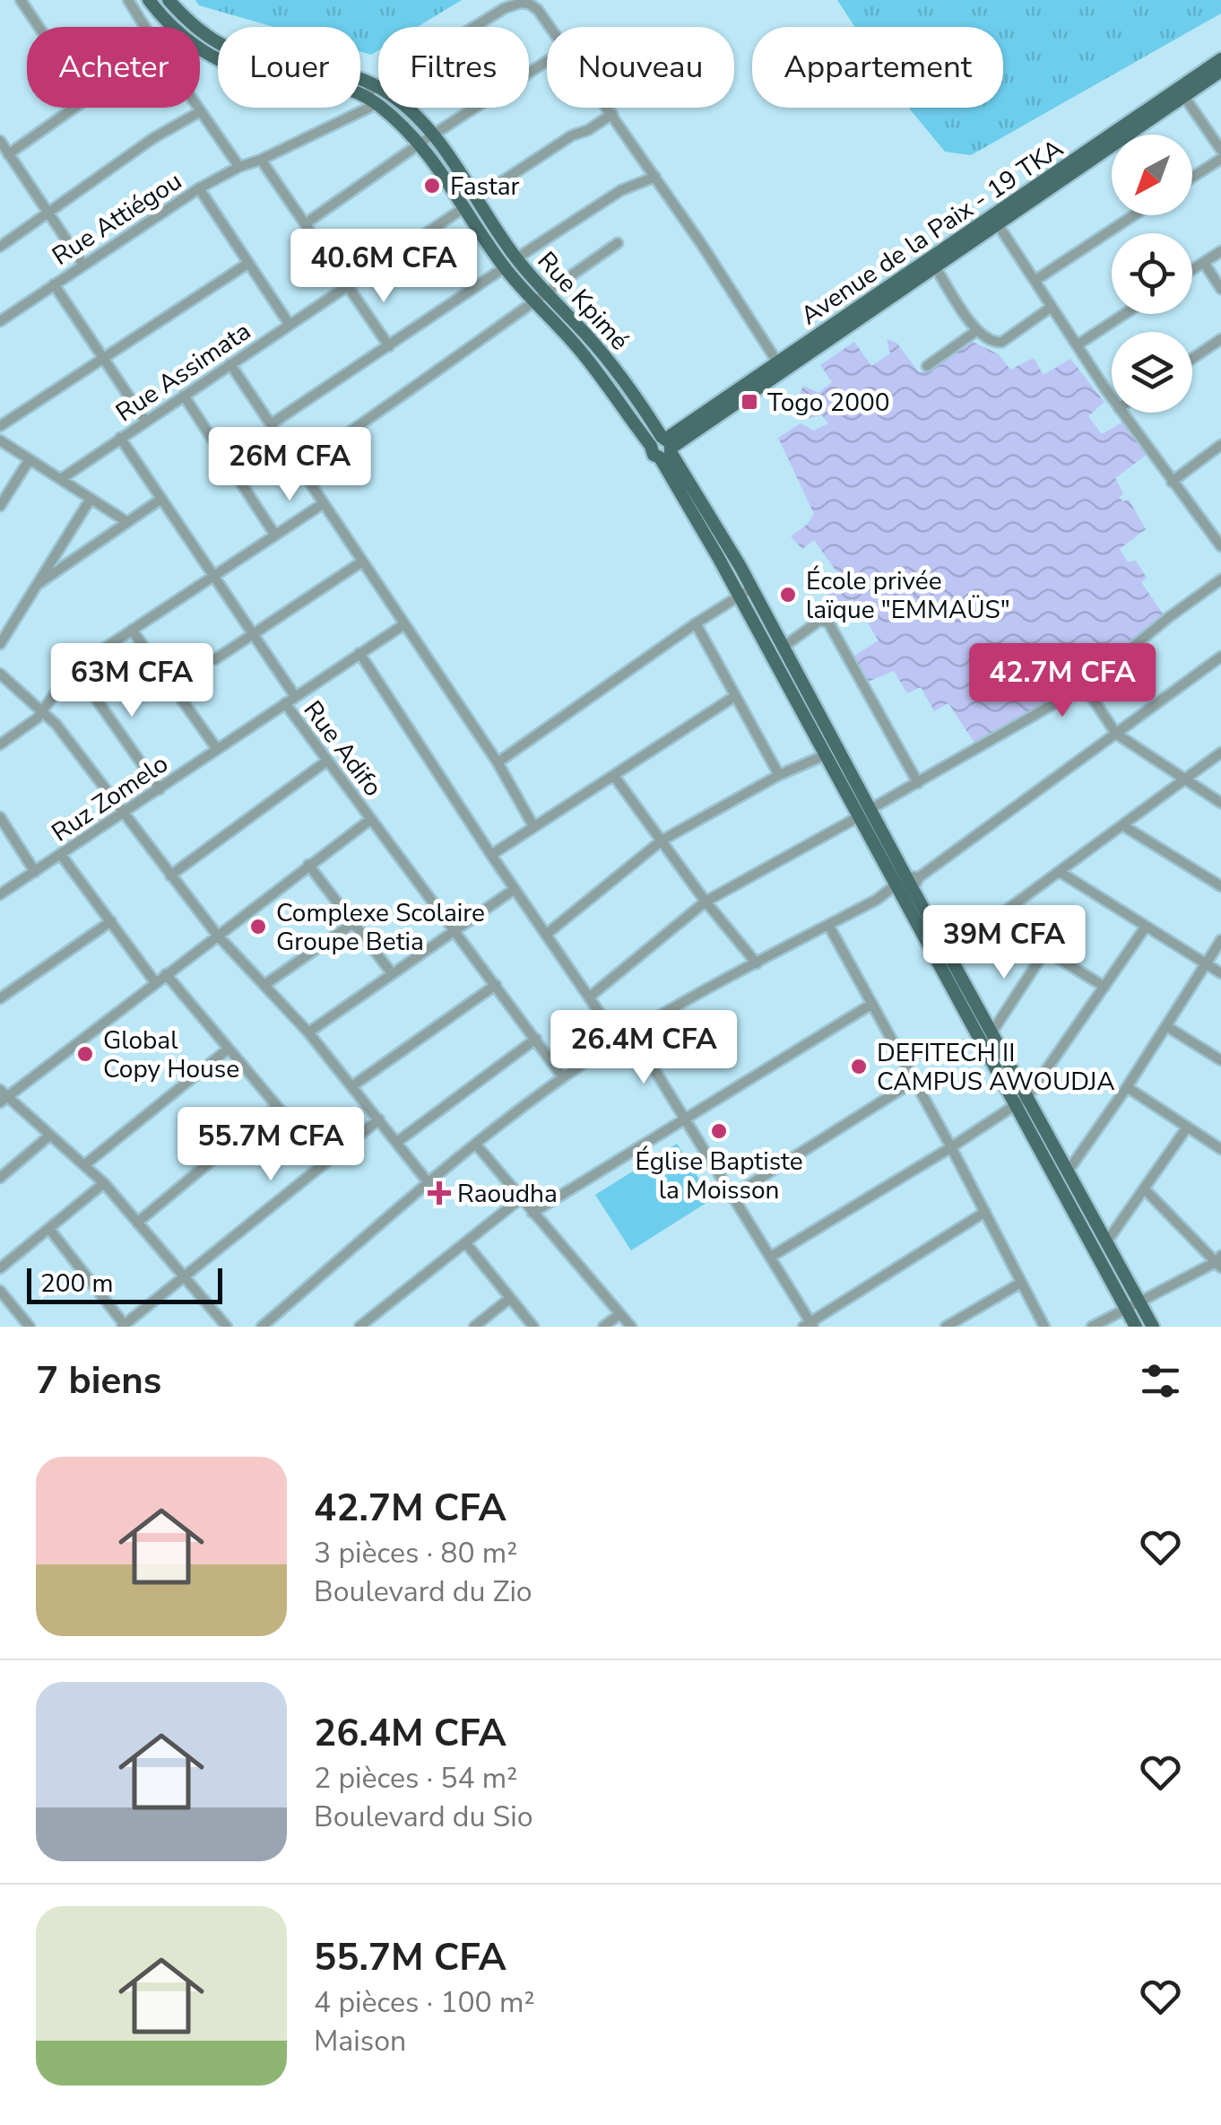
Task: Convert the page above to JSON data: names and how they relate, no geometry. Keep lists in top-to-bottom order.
{
  "streets": {
    "main road": ["Avenue de la Paix - 19 TKA", "Rue Kpimé"],
    "street": [
      "Rue Attiégou",
      "Rue Assimata",
      "Rue Adifo",
      "Ruz Zomelo"
    ]
  },
  "crossings": [
    ["Rue Assimata", "Rue Adifo"],
    ["Rue Adifo", "Ruz Zomelo"]
  ],
  "places": {
    "other": [
      "Fastar",
      "École privée laïque \"EMMAÜS\"",
      "Complexe Scolaire Groupe Betia",
      "Global Copy House",
      "DEFITECH II CAMPUS AWOUDJA",
      "Église Baptiste la Moisson"
    ],
    "transit": ["Togo 2000"],
    "health": ["Raoudha"]
  },
  "scale_bar": "200 m",
  "north": "bottom left",
  "page": {
    "chip": [
      "Acheter",
      "Louer",
      "Filtres",
      "Nouveau",
      "Appartement"
    ],
    "price": [
      "40.6M CFA",
      "26M CFA",
      "63M CFA",
      "42.7M CFA",
      "39M CFA",
      "26.4M CFA",
      "55.7M CFA"
    ],
    "scale": "200 m",
    "heading": "7 biens",
    "list": [
      {
        "name": "42.7M CFA",
        "note": "3 pièces · 80 m² · Boulevard du Zio"
      },
      {
        "name": "26.4M CFA",
        "note": "2 pièces · 54 m² · Boulevard du Sio"
      },
      {
        "name": "55.7M CFA",
        "note": "4 pièces · 100 m² · Maison"
      }
    ]
  }
}
